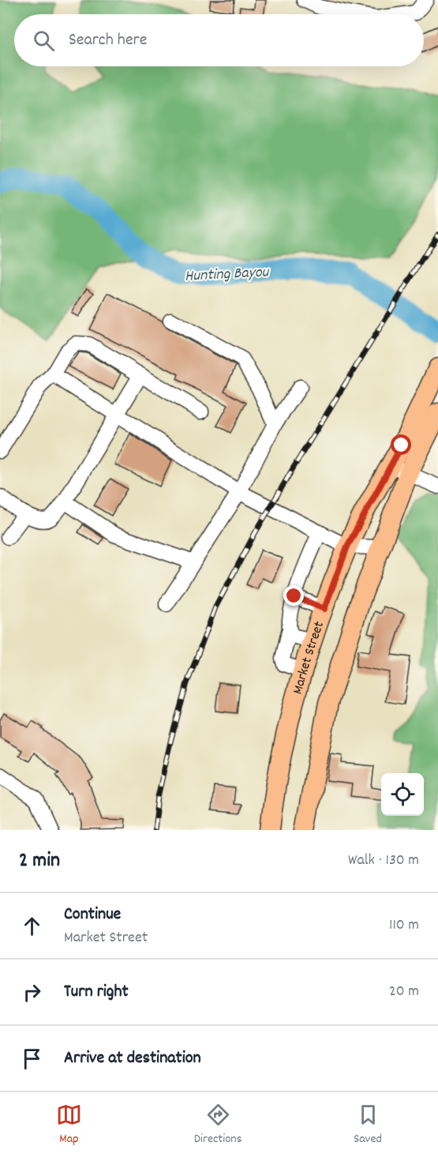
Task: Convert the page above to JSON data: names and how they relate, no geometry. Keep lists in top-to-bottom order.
{
  "streets": {
    "main road": ["Market Street"]
  },
  "water": ["Hunting Bayou"],
  "page": {
    "search": "Search here",
    "heading": ["2 min", "Walk · 130 m"],
    "list": [
      ["Continue", "Market Street", "110 m"],
      ["Turn right", "20 m"],
      "Arrive at destination"
    ],
    "nav": ["Map", "Directions", "Saved"]
  }
}
